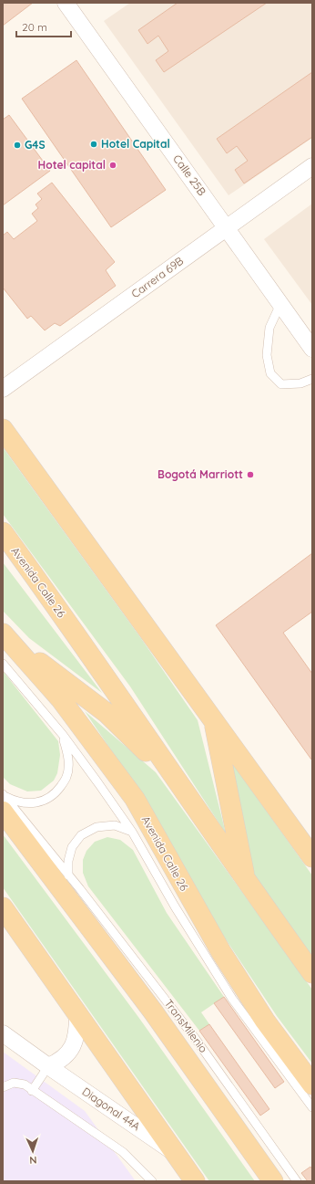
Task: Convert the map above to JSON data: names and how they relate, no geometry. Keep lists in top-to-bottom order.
{
  "streets": {
    "main road": ["Avenida Calle 26"],
    "street": ["Calle 25B", "Carrera 69B", "Diagonal 44A"],
    "lane": ["TransMilenio"]
  },
  "crossings": [
    ["Calle 25B", "Carrera 69B"]
  ],
  "places": [
    "Hotel Capital",
    "G4S",
    "Hotel capital",
    "Bogotá Marriott"
  ],
  "scale_bar": "20 m",
  "north": "bottom"
}
